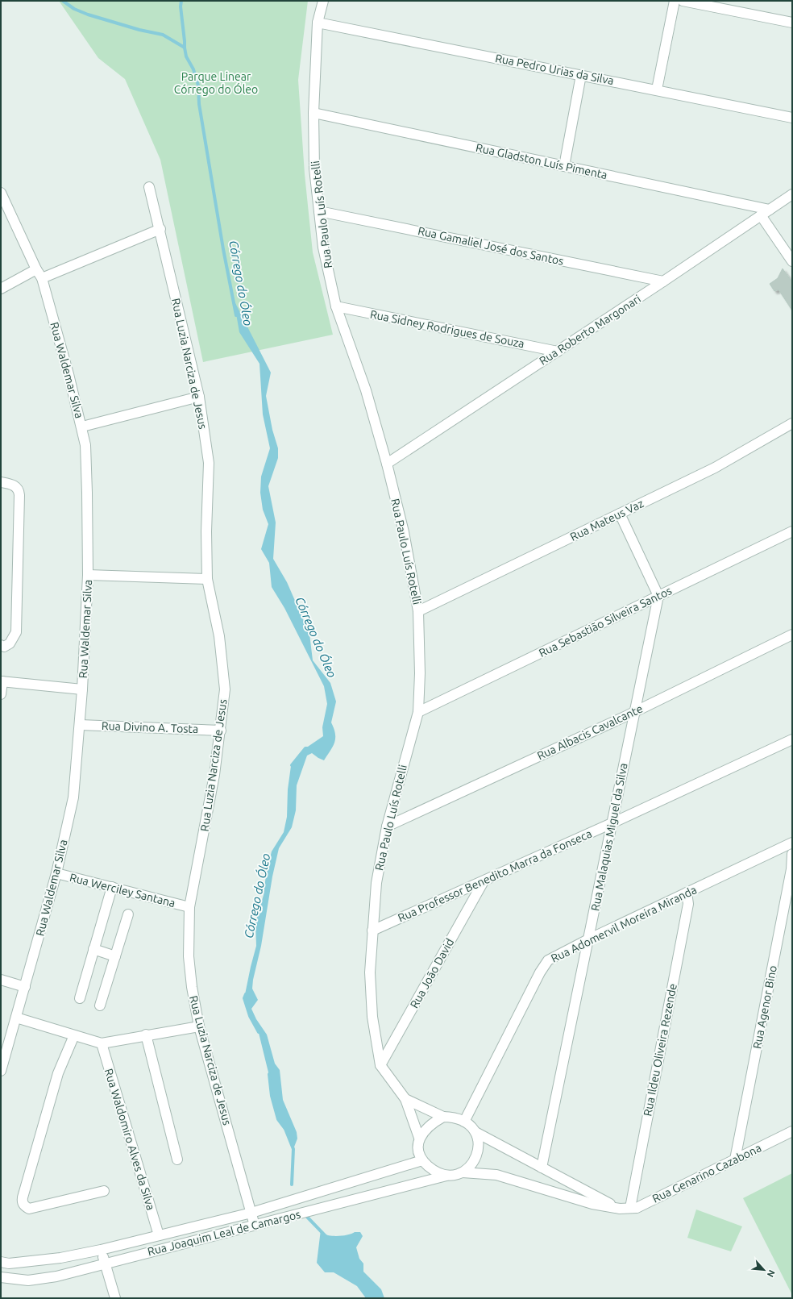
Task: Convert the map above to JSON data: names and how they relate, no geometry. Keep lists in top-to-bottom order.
{
  "streets": {
    "street": [
      "Rua Pedro Urias da Silva",
      "Rua Gladston Luís Pimenta",
      "Rua Paulo Luís Rotelli",
      "Rua Gamaliel José dos Santos",
      "Rua Sidney Rodrigues de Souza",
      "Rua Roberto Margonari",
      "Rua Luzia Narciza de Jesus",
      "Rua Waldemar Silva",
      "Rua Mateus Vaz",
      "Rua Sebastião Silveira Santos",
      "Rua Divino A. Tosta",
      "Rua Albacis Cavalcante",
      "Rua Malaquias Miguel da Silva",
      "Rua Professor Benedito Marra da Fonseca",
      "Rua Werciley Santana",
      "Rua Adomervil Moreira Miranda",
      "Rua João David",
      "Rua Agenor Bino",
      "Rua Ildeu Oliveira Rezende",
      "Rua Waldomiro Alves da Silva",
      "Rua Genarino Cazabona",
      "Rua Joaquim Leal de Camargos"
    ]
  },
  "crossings": [
    ["Rua Pedro Urias da Silva", "Rua Paulo Luís Rotelli"],
    ["Rua Gladston Luís Pimenta", "Rua Paulo Luís Rotelli"],
    ["Rua Gladston Luís Pimenta", "Rua Roberto Margonari"],
    ["Rua Paulo Luís Rotelli", "Rua Gamaliel José dos Santos"],
    ["Rua Paulo Luís Rotelli", "Rua Sidney Rodrigues de Souza"],
    ["Rua Paulo Luís Rotelli", "Rua Roberto Margonari"],
    ["Rua Paulo Luís Rotelli", "Rua Mateus Vaz"],
    ["Rua Paulo Luís Rotelli", "Rua Sebastião Silveira Santos"],
    ["Rua Paulo Luís Rotelli", "Rua Albacis Cavalcante"],
    ["Rua Paulo Luís Rotelli", "Rua Professor Benedito Marra da Fonseca"],
    ["Rua Paulo Luís Rotelli", "Rua Adomervil Moreira Miranda"],
    ["Rua Paulo Luís Rotelli", "Rua João David"],
    ["Rua Paulo Luís Rotelli", "Rua Genarino Cazabona"],
    ["Rua Paulo Luís Rotelli", "Rua Joaquim Leal de Camargos"],
    ["Rua Gamaliel José dos Santos", "Rua Roberto Margonari"],
    ["Rua Sidney Rodrigues de Souza", "Rua Roberto Margonari"],
    ["Rua Luzia Narciza de Jesus", "Rua Divino A. Tosta"],
    ["Rua Luzia Narciza de Jesus", "Rua Werciley Santana"],
    ["Rua Luzia Narciza de Jesus", "Rua Joaquim Leal de Camargos"],
    ["Rua Waldemar Silva", "Rua Divino A. Tosta"],
    ["Rua Waldemar Silva", "Rua Werciley Santana"],
    ["Rua Sebastião Silveira Santos", "Rua Malaquias Miguel da Silva"],
    ["Rua Albacis Cavalcante", "Rua Malaquias Miguel da Silva"],
    ["Rua Malaquias Miguel da Silva", "Rua Professor Benedito Marra da Fonseca"],
    ["Rua Malaquias Miguel da Silva", "Rua Adomervil Moreira Miranda"],
    ["Rua Professor Benedito Marra da Fonseca", "Rua João David"],
    ["Rua Adomervil Moreira Miranda", "Rua Ildeu Oliveira Rezende"],
    ["Rua Adomervil Moreira Miranda", "Rua Genarino Cazabona"],
    ["Rua Adomervil Moreira Miranda", "Rua Joaquim Leal de Camargos"],
    ["Rua Agenor Bino", "Rua Genarino Cazabona"],
    ["Rua Ildeu Oliveira Rezende", "Rua Genarino Cazabona"],
    ["Rua Waldomiro Alves da Silva", "Rua Joaquim Leal de Camargos"],
    ["Rua Genarino Cazabona", "Rua Joaquim Leal de Camargos"]
  ],
  "water": ["Córrego do Óleo"],
  "parks": ["Parque Linear Córrego do Óleo"],
  "north": "bottom right"
}
